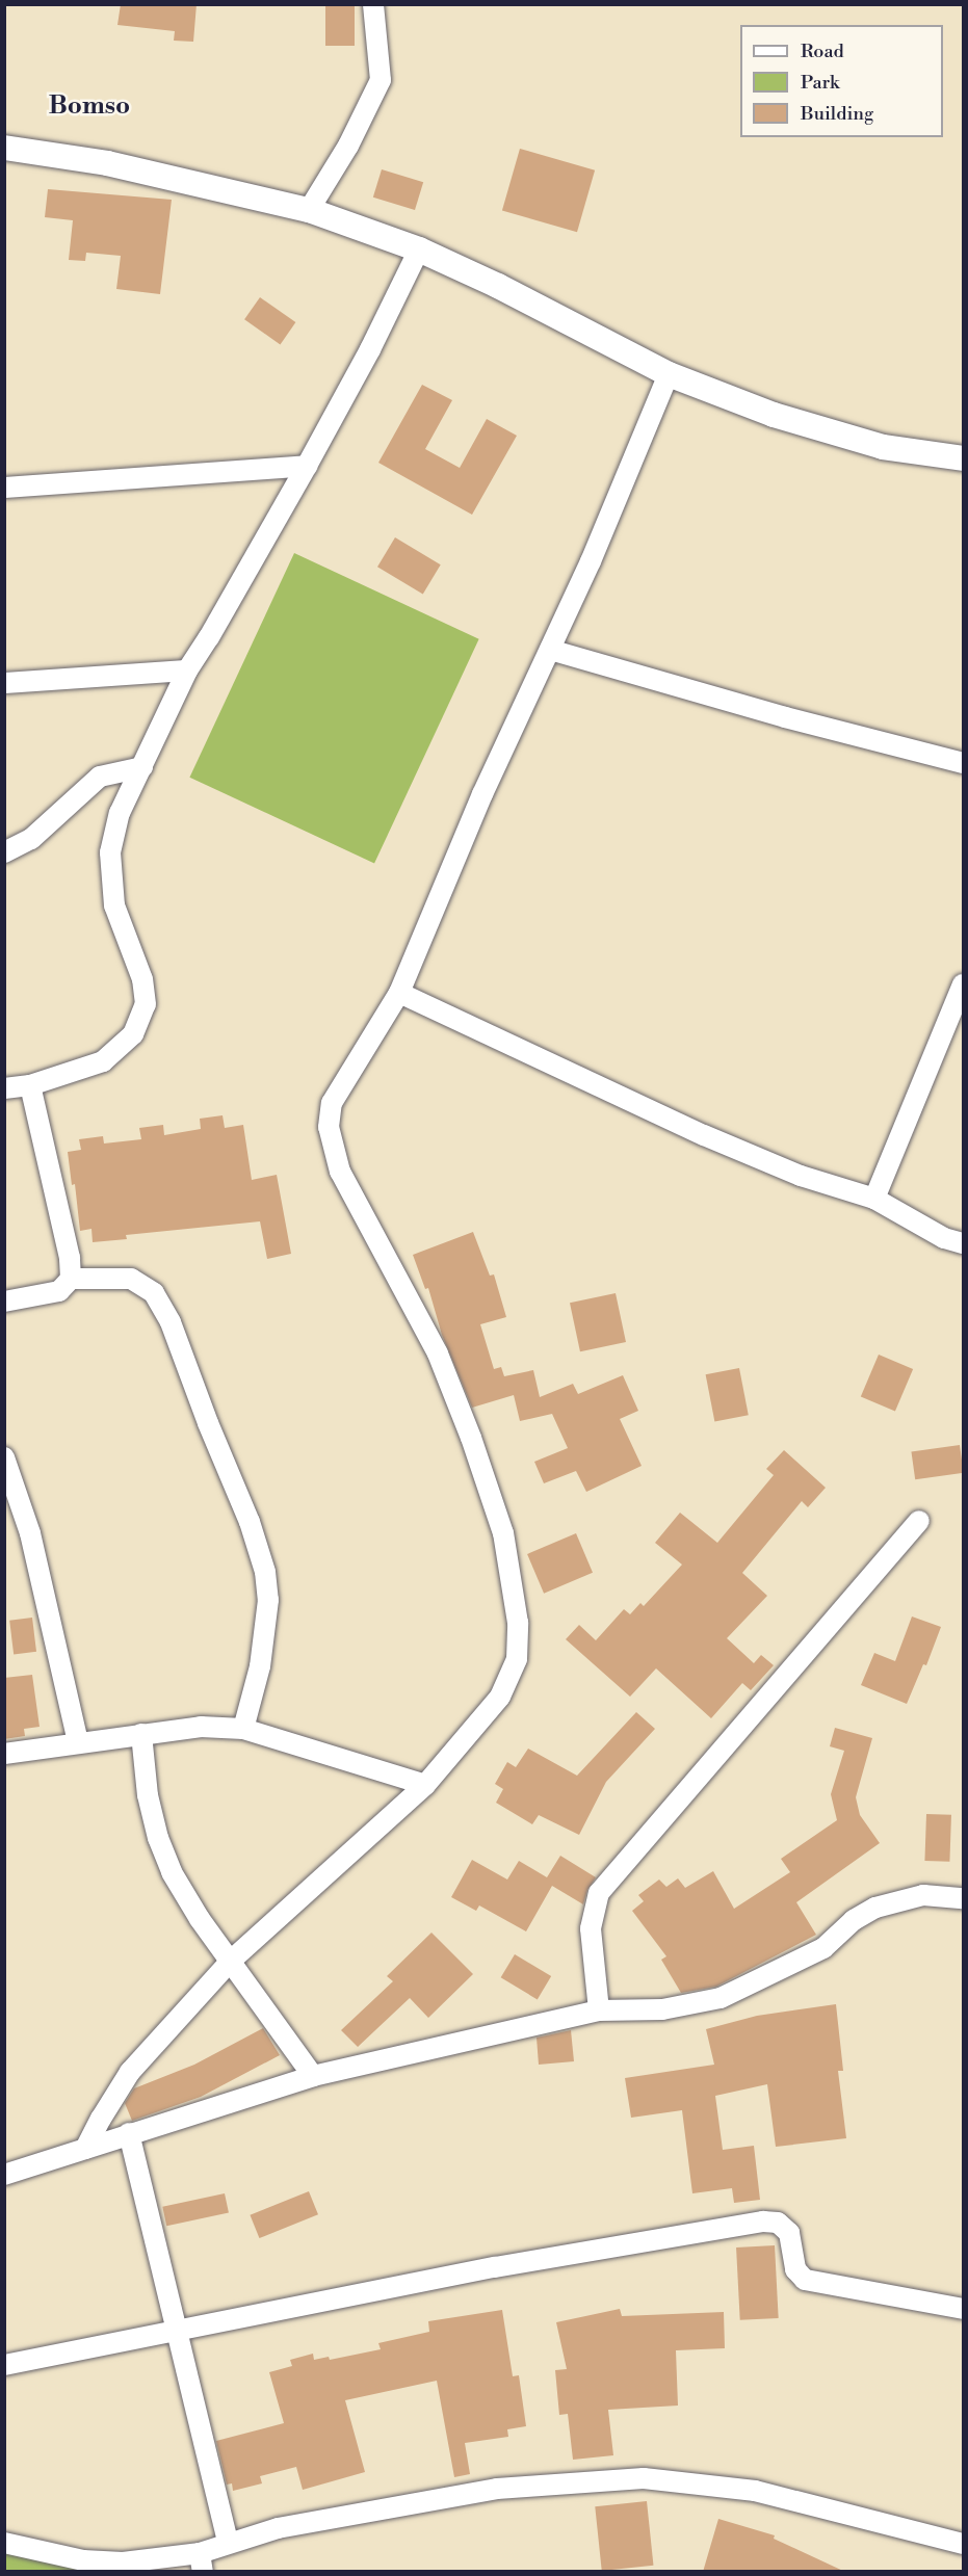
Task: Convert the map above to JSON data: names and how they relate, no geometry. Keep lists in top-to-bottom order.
{
  "districts": ["Bomso"],
  "legend": ["Road", "Park", "Building"]
}
